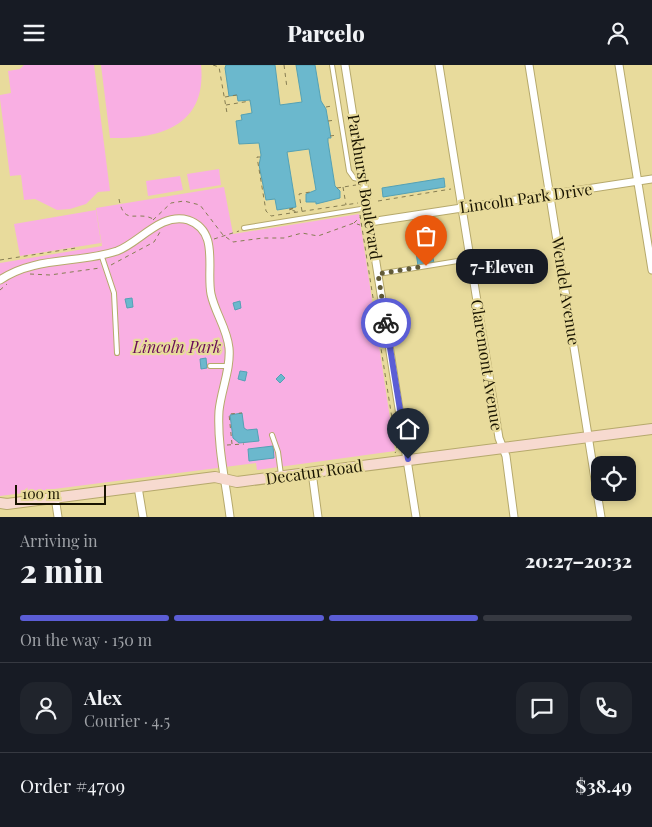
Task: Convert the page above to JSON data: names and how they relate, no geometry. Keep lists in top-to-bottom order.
{
  "streets": {
    "street": [
      "Parkhurst Boulevard",
      "Lincoln Park Drive",
      "Wendel Avenue",
      "Claremont Avenue",
      "Decatur Road"
    ]
  },
  "crossings": [
    ["Parkhurst Boulevard", "Lincoln Park Drive"],
    ["Parkhurst Boulevard", "Decatur Road"],
    ["Lincoln Park Drive", "Wendel Avenue"],
    ["Lincoln Park Drive", "Claremont Avenue"],
    ["Wendel Avenue", "Decatur Road"],
    ["Claremont Avenue", "Decatur Road"]
  ],
  "parks": ["Lincoln Park"],
  "places": ["7-Eleven"],
  "scale_bar": "100 m",
  "page": {
    "header": "Parcelo",
    "bubble": "7-Eleven",
    "scale": "100 m",
    "heading": ["2 min", "Arriving in", "20:27–20:32"],
    "panel": [
      "Alex",
      "Courier · 4.5",
      "Order #4709",
      "$38.49"
    ],
    "bar": "On the way · 150 m"
  }
}
